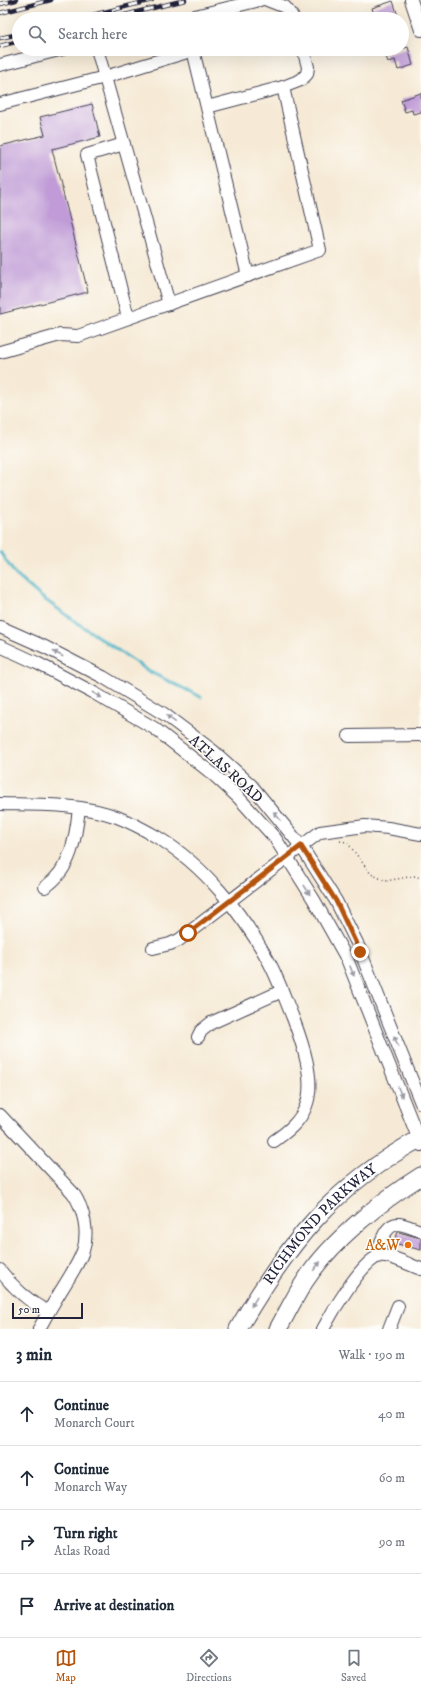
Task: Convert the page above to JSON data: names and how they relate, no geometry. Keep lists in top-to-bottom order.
{
  "streets": {
    "highway": ["RICHMOND PARKWAY"],
    "street": ["ATLAS ROAD"]
  },
  "crossings": [
    ["ATLAS ROAD", "RICHMOND PARKWAY"]
  ],
  "places": ["A&W"],
  "scale_bar": "50 m",
  "page": {
    "search": "Search here",
    "scale": "50 m",
    "heading": ["3 min", "Walk · 190 m"],
    "list": [
      ["Continue", "Monarch Court", "40 m"],
      ["Continue", "Monarch Way", "60 m"],
      ["Turn right", "Atlas Road", "90 m"],
      "Arrive at destination"
    ],
    "nav": ["Map", "Directions", "Saved"]
  }
}
